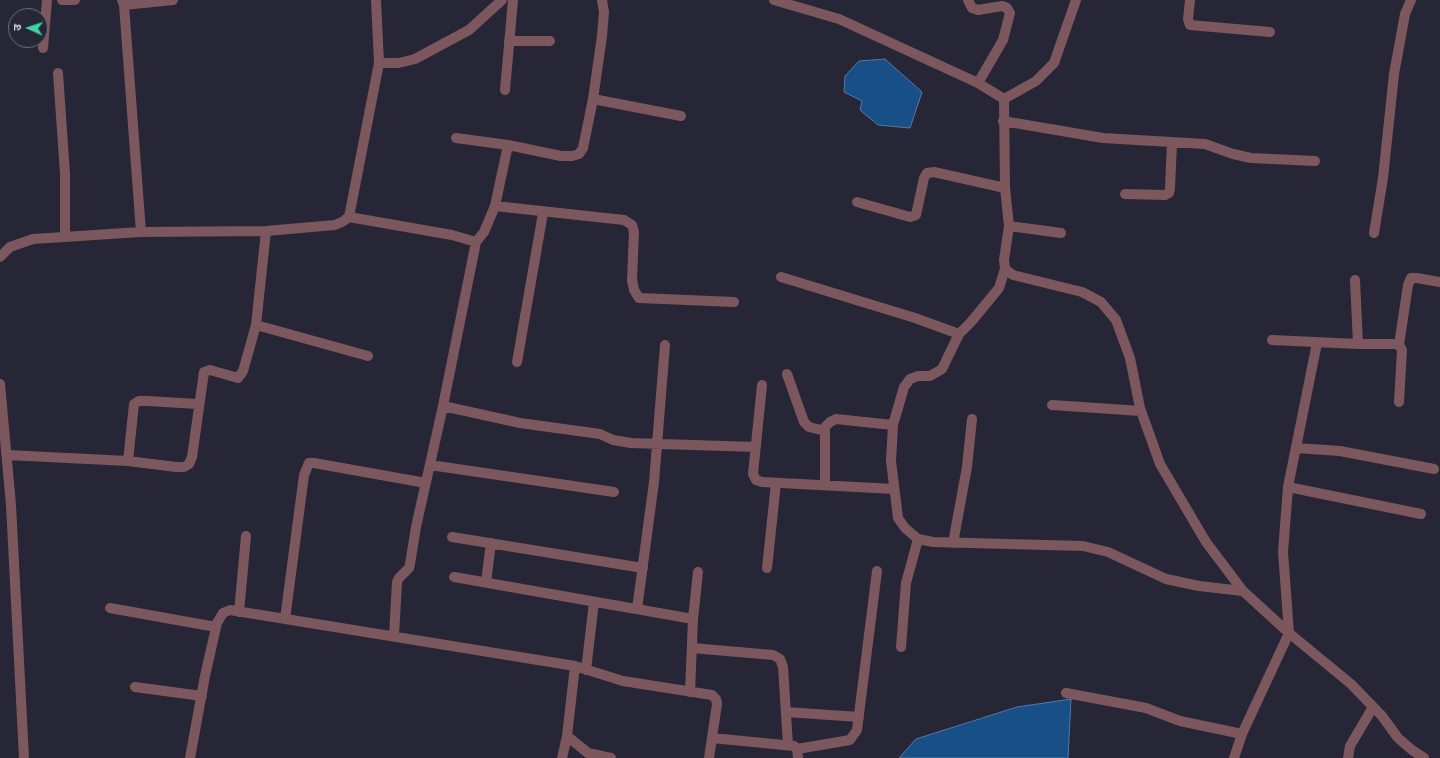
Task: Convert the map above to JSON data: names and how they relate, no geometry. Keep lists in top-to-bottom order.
{
  "north": "left"
}
